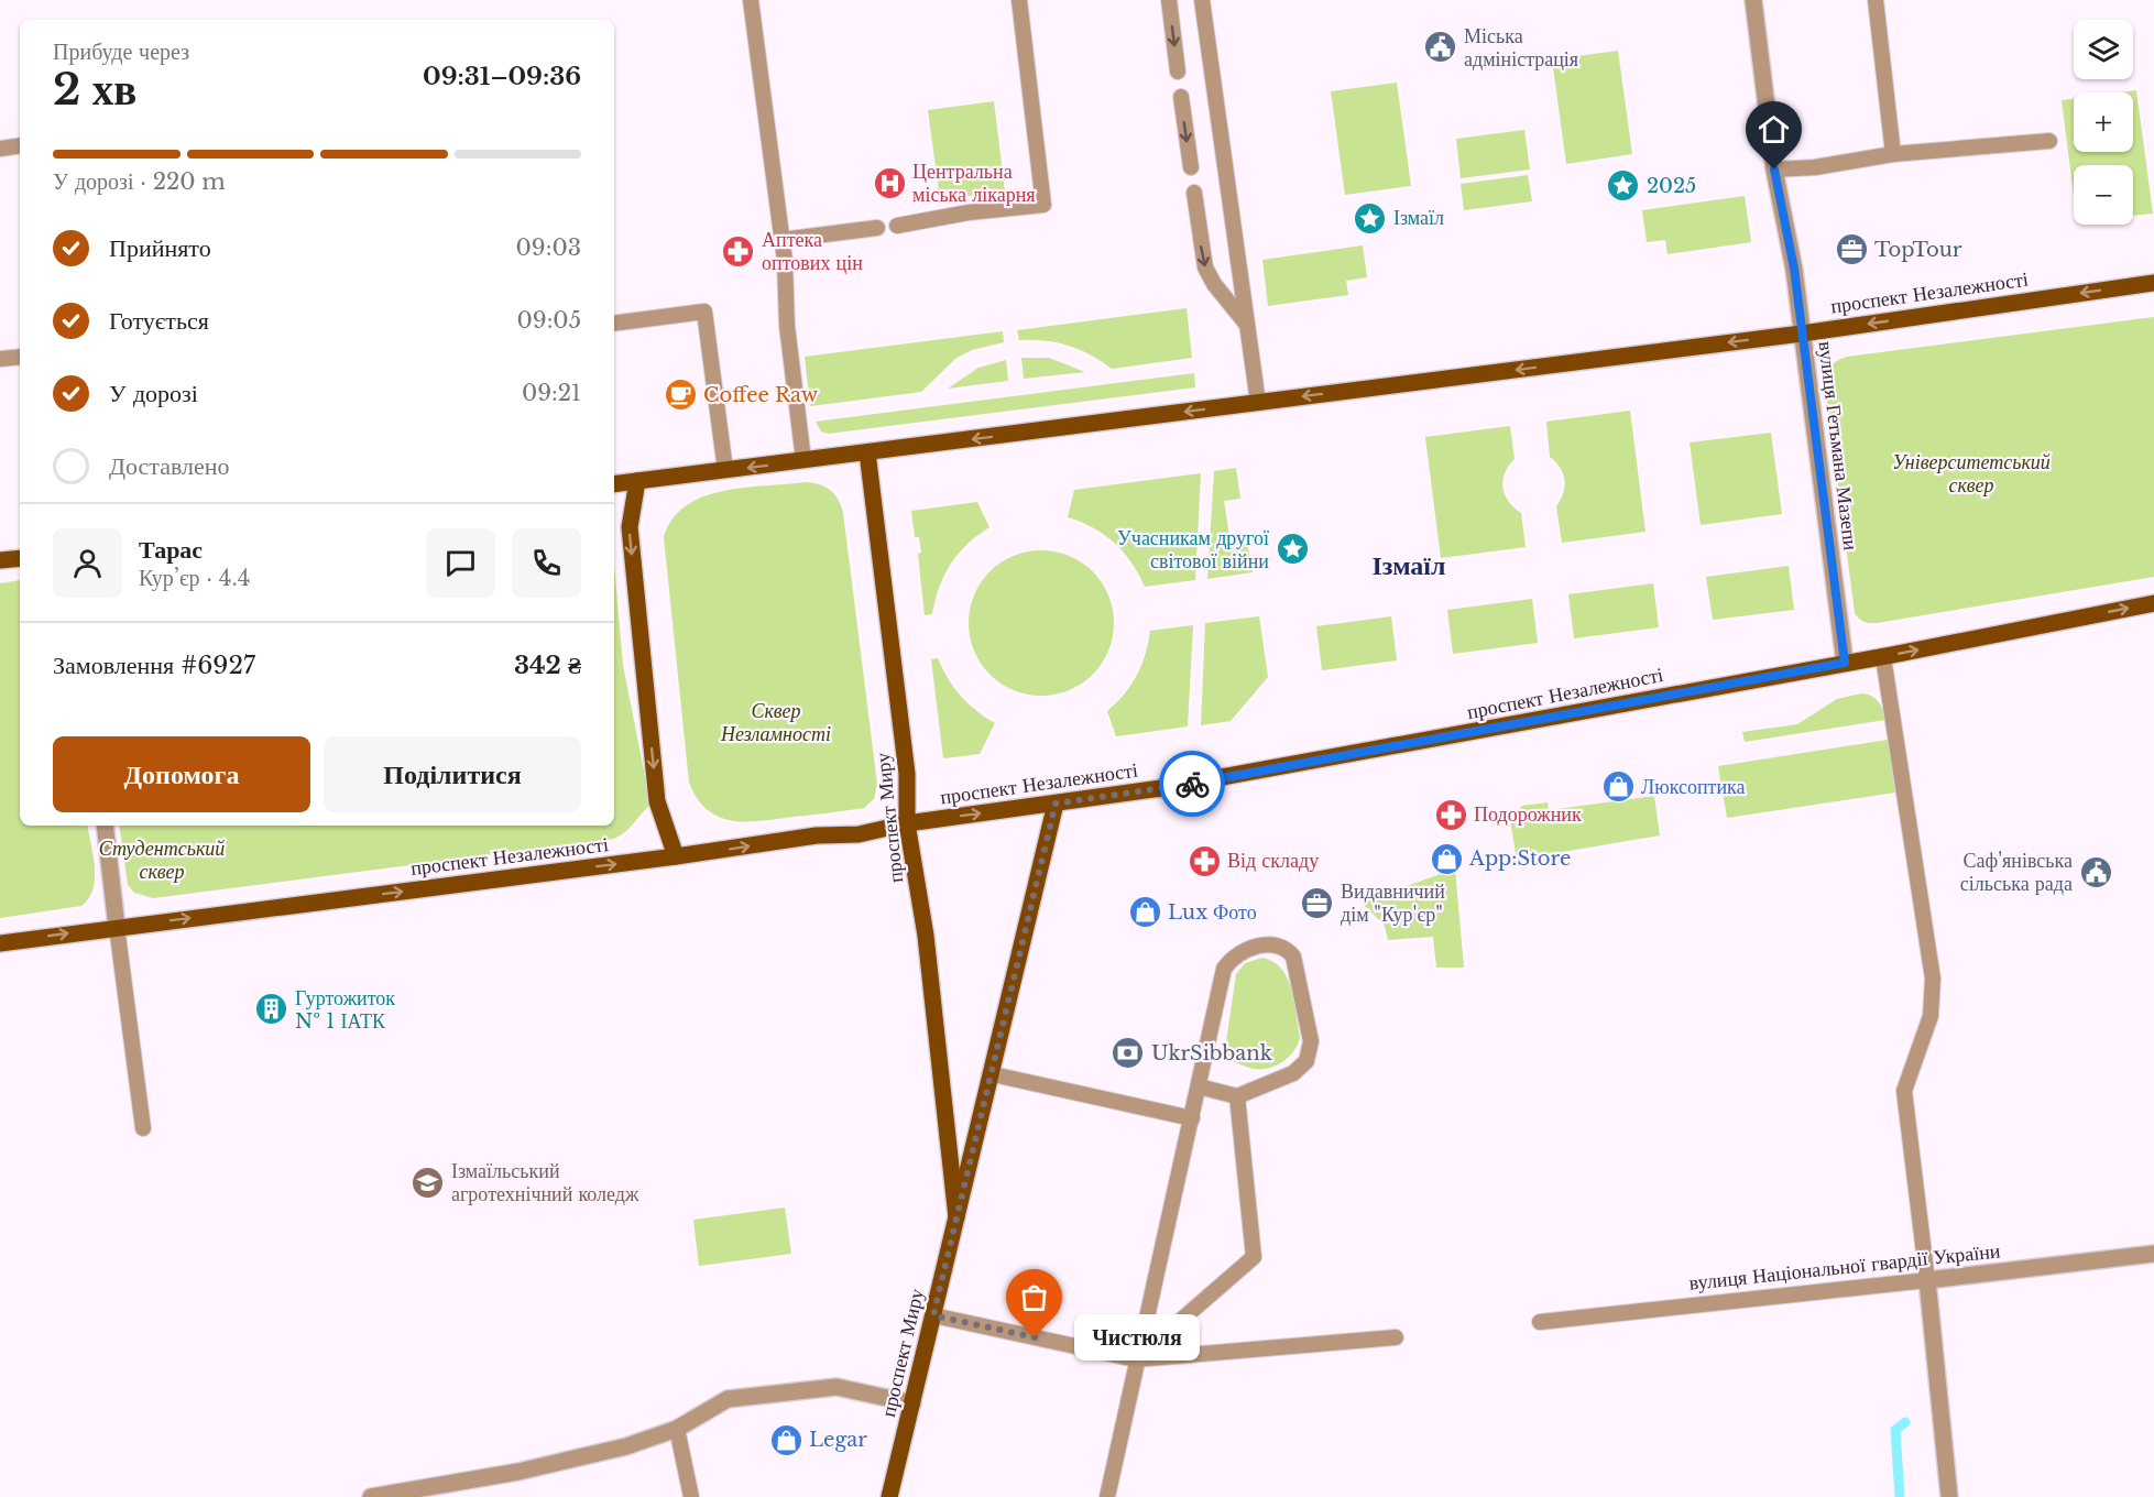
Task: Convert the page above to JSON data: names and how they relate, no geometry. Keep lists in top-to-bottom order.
{
  "streets": {
    "main road": ["проспект Незалежності", "проспект Миру"],
    "street": ["вулиця Гетьмана Мазепи", "вулиця Національної гвардії України"]
  },
  "crossings": [
    ["проспект Незалежності", "вулиця Гетьмана Мазепи"],
    ["проспект Незалежності", "проспект Миру"]
  ],
  "districts": ["Ізмаїл"],
  "parks": ["Університетський сквер", "Сквер Незламності", "Студентський сквер"],
  "places": {
    "public building": ["Міська адміністрація", "Саф'янівська сільська рада"],
    "hospital": ["Центральна міська лікарня"],
    "place": ["2025", "Ізмаїл", "Учасникам другої світової війни"],
    "office": ["TopTour", "Видавничий дім \"Кур'єр\""],
    "pharmacy": ["Аптека оптових цін", "Подорожник", "Від складу"],
    "cafe": ["Coffee Raw"],
    "shop": [
      "Люксоптика",
      "App:Store",
      "Lux Фото",
      "Legar"
    ],
    "building": ["Гуртожиток № 1 ІАТК"],
    "bank": ["UkrSibbank"],
    "school or university": ["Ізмаїльський агротехнічний коледж"],
    "other": ["Чистюля"]
  },
  "page": {
    "map_buttons": ["+", "−"],
    "heading": ["2 хв", "Прибуде через", "09:31–09:36"],
    "panel": [
      "Тарас",
      "Кур’єр · 4.4",
      "Замовлення #6927",
      "342 ₴"
    ],
    "bar": "У дорозі · 220 m",
    "list": [
      ["Прийнято", "09:03"],
      ["Готується", "09:05"],
      ["У дорозі", "09:21"],
      "Доставлено"
    ],
    "buttons": ["Допомога", "Поділитися"],
    "bubble": "Чистюля"
  }
}
